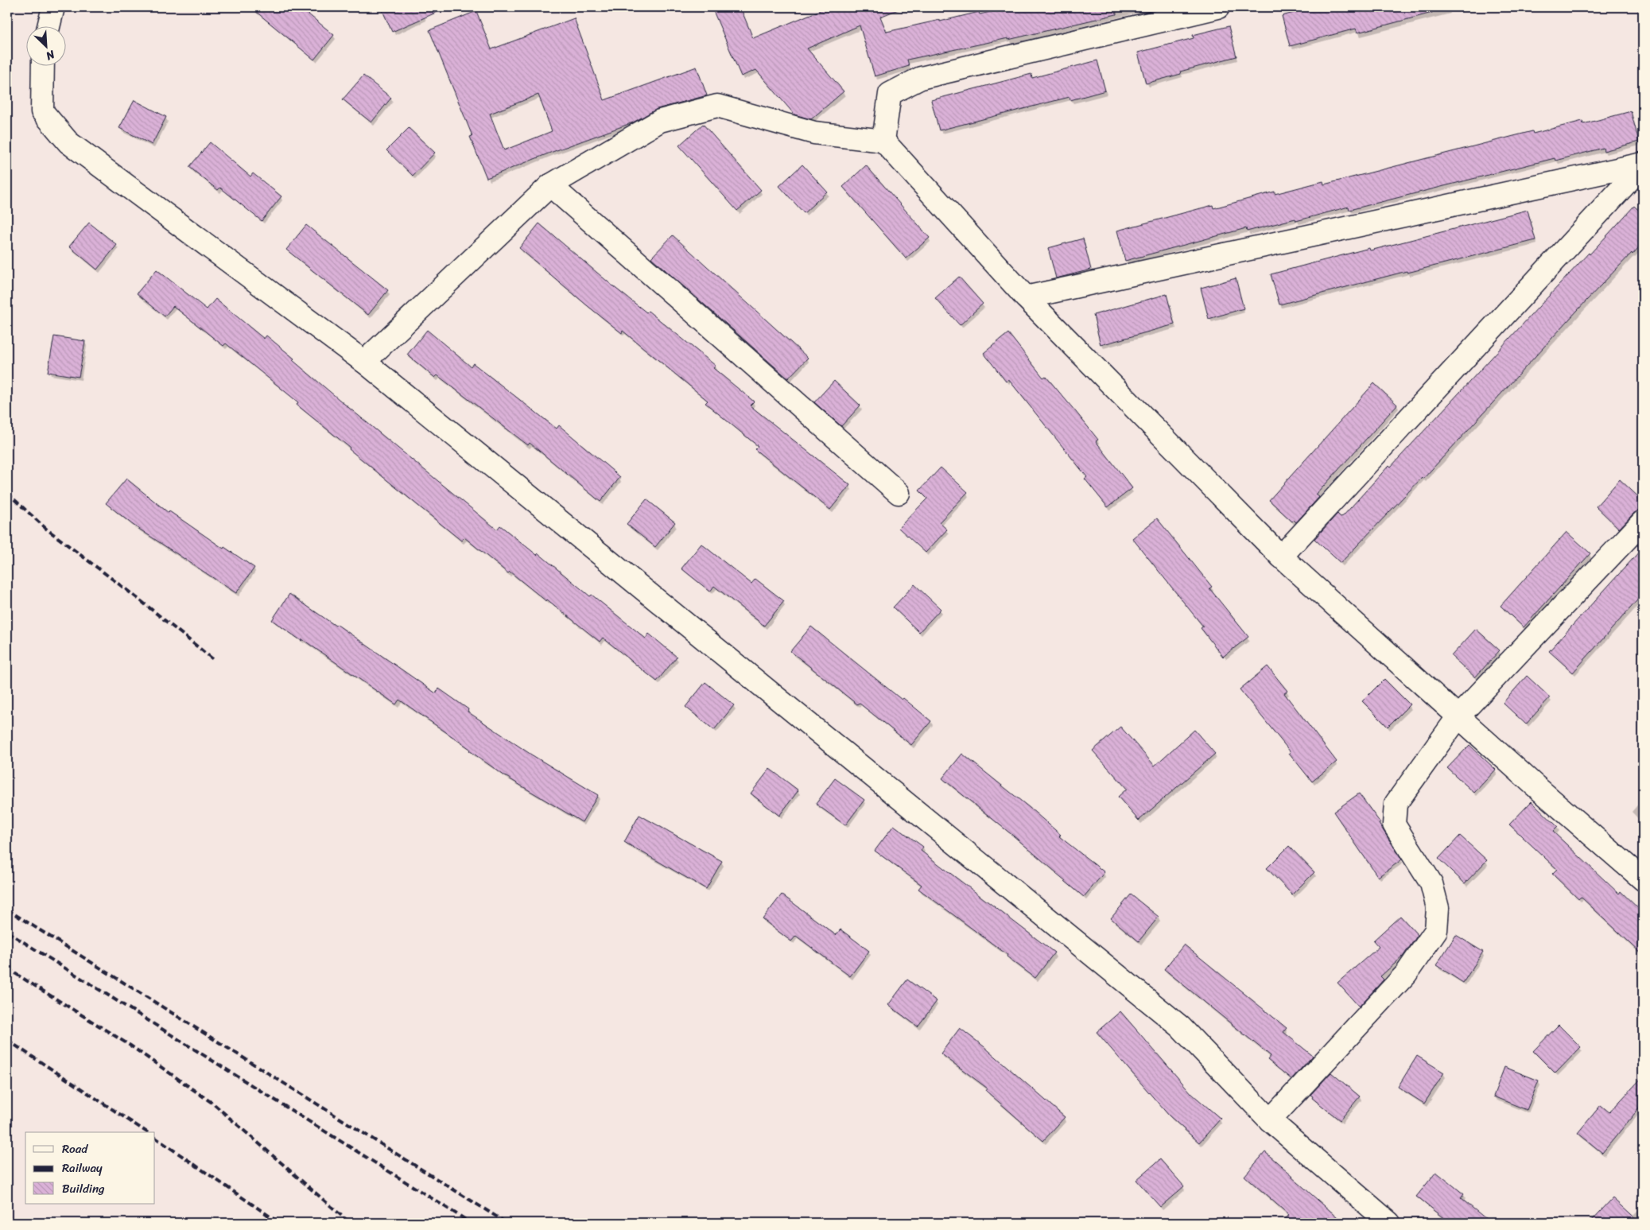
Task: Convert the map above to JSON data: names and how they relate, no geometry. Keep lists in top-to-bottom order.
{
  "legend": ["Road", "Railway", "Building"],
  "north": "bottom right"
}
